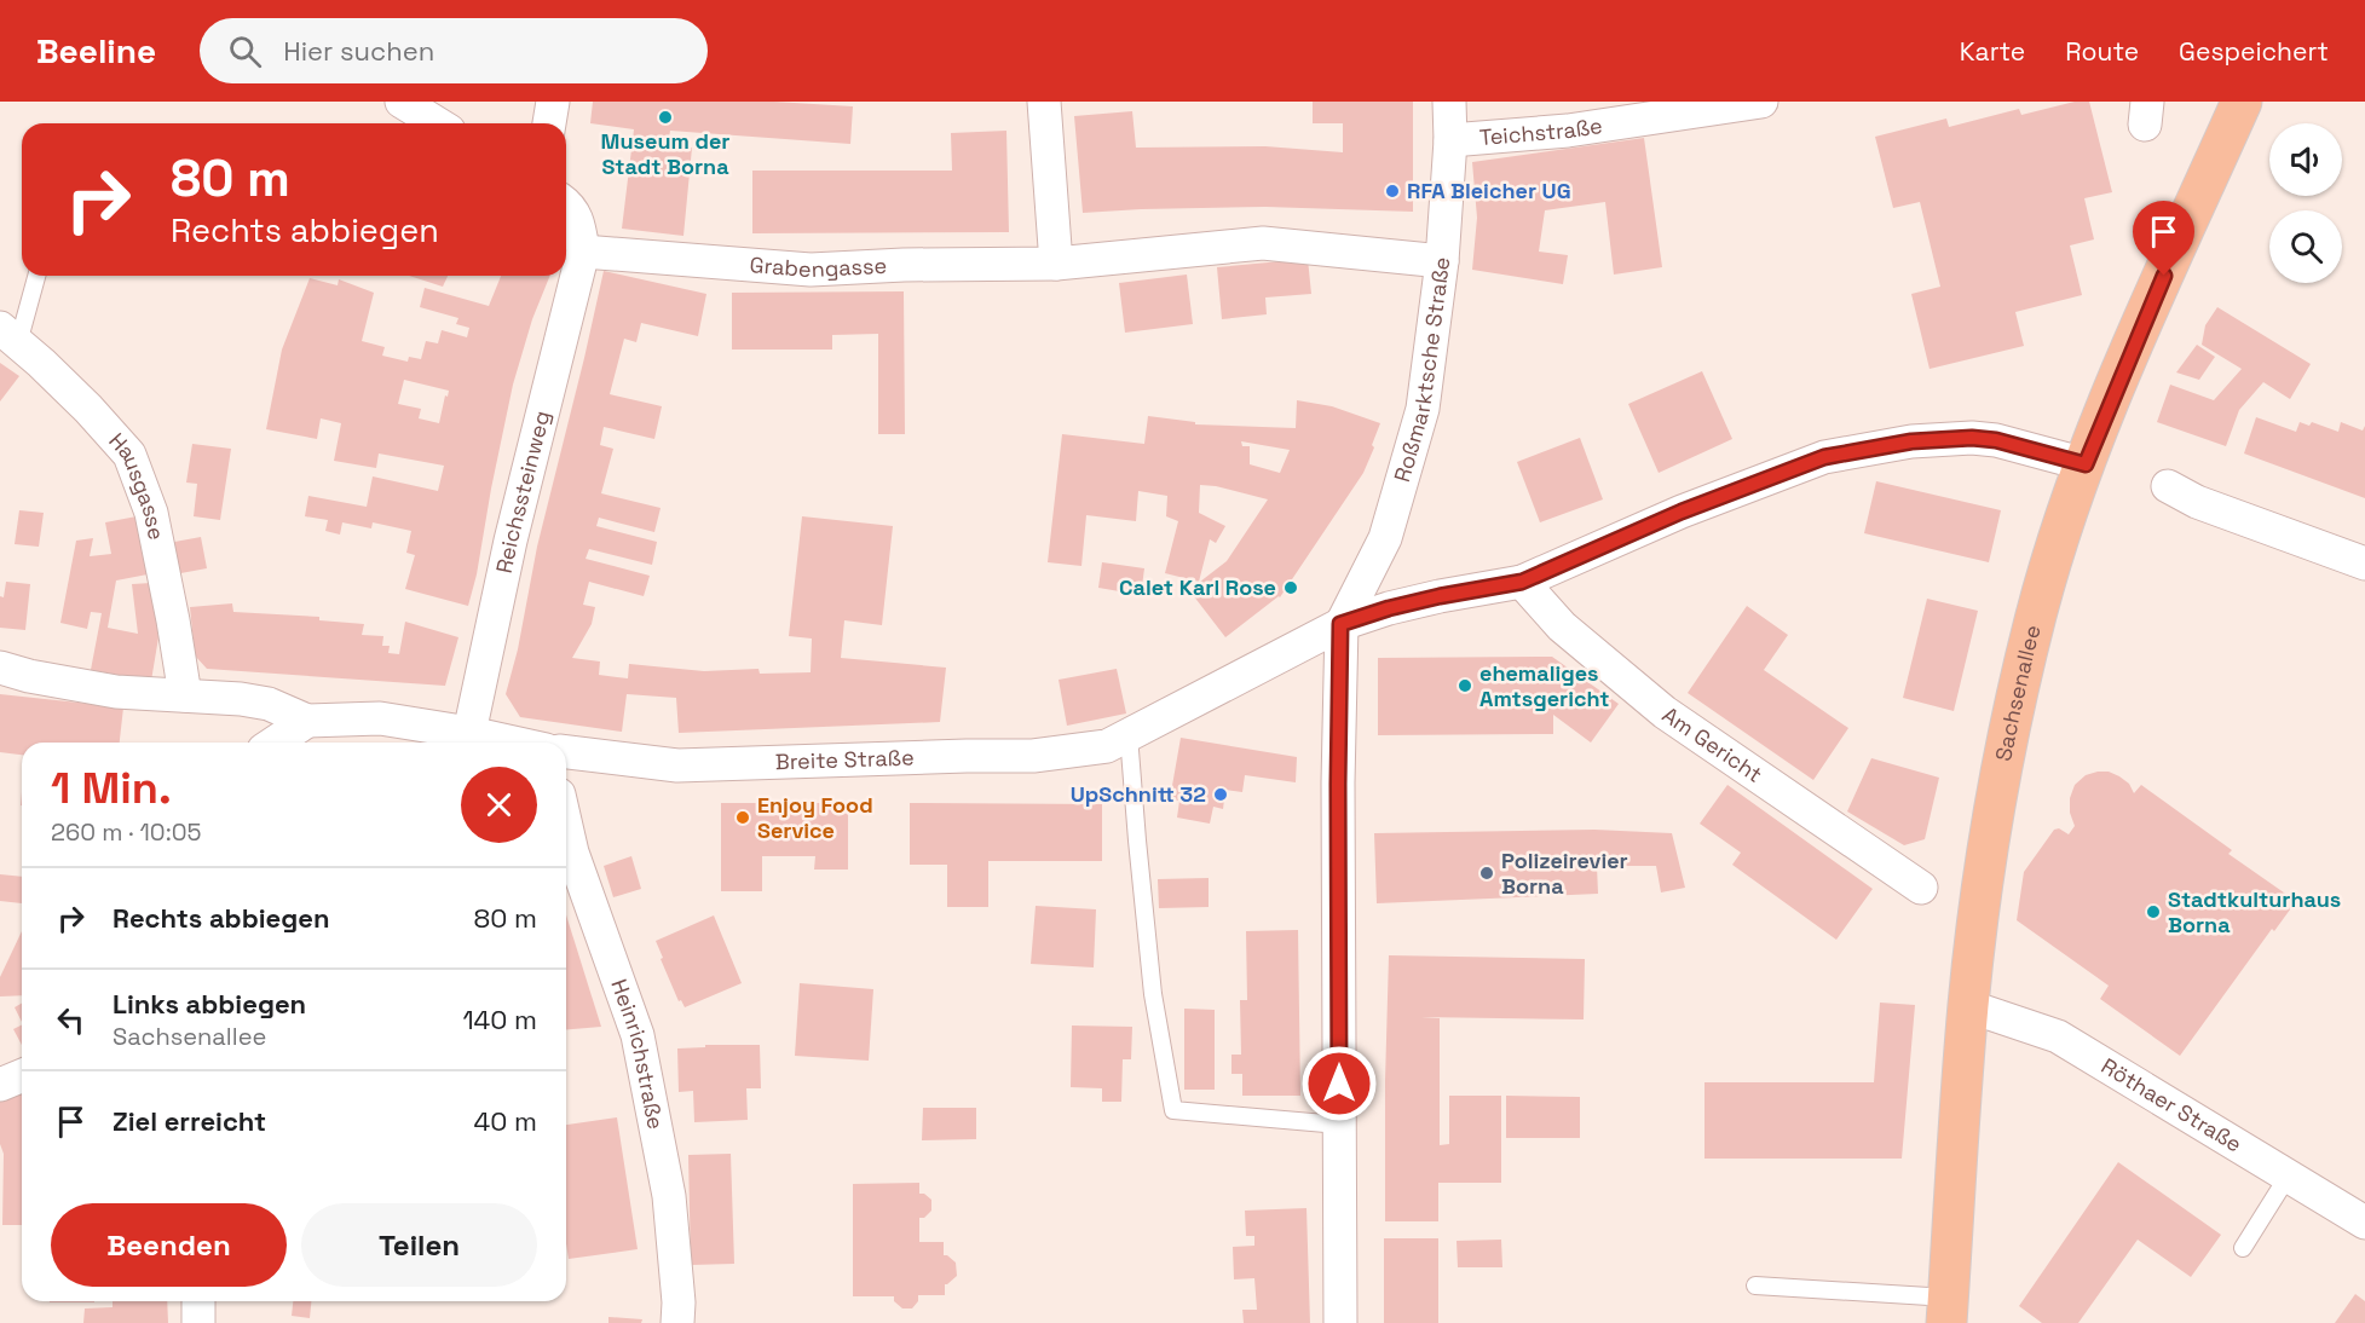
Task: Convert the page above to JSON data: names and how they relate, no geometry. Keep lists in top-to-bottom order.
{
  "streets": {
    "main road": ["Sachsenallee"],
    "street": [
      "Teichstraße",
      "Grabengasse",
      "Roßmarktsche Straße",
      "Hausgasse",
      "Reichssteinweg",
      "Am Gericht",
      "Breite Straße",
      "Heinrichstraße",
      "Röthaer Straße"
    ]
  },
  "crossings": [
    ["Teichstraße", "Roßmarktsche Straße"],
    ["Grabengasse", "Roßmarktsche Straße"],
    ["Grabengasse", "Reichssteinweg"],
    ["Roßmarktsche Straße", "Breite Straße"],
    ["Sachsenallee", "Breite Straße"],
    ["Sachsenallee", "Röthaer Straße"],
    ["Am Gericht", "Breite Straße"]
  ],
  "places": [
    "Museum der Stadt Borna",
    "RFA Bleicher UG",
    "Calet Karl Rose",
    "ehemaliges Amtsgericht",
    "UpSchnitt 32",
    "Enjoy Food Service",
    "Polizeirevier Borna",
    "Stadtkulturhaus Borna"
  ],
  "page": {
    "header": "Beeline",
    "search": "Hier suchen",
    "nav": ["Karte", "Route", "Gespeichert"],
    "turn": ["80 m", "Rechts abbiegen"],
    "heading": ["1 Min.", "260 m · 10:05"],
    "list": [
      {
        "name": "Rechts abbiegen",
        "value": "80 m"
      },
      {
        "name": "Links abbiegen",
        "note": "Sachsenallee",
        "value": "140 m"
      },
      {
        "name": "Ziel erreicht",
        "value": "40 m"
      }
    ],
    "buttons": ["Beenden", "Teilen"]
  }
}
